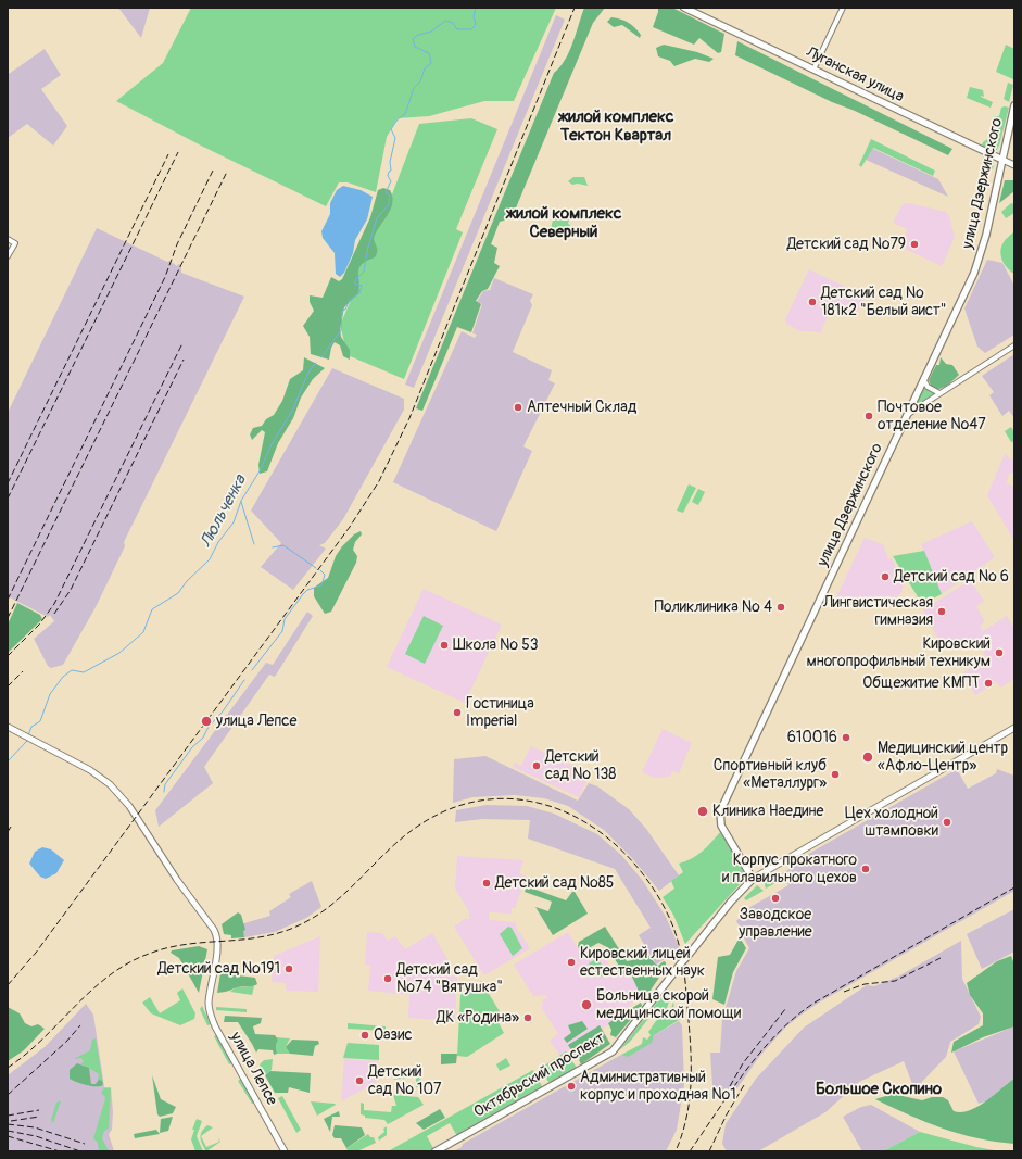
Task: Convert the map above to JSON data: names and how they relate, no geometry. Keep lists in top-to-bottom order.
{
  "streets": {
    "main road": [
      "Луганская улица",
      "улица Дзержинского",
      "улица Лепсе",
      "Октябрьский проспект"
    ]
  },
  "crossings": [
    ["Луганская улица", "улица Дзержинского"],
    ["улица Дзержинского", "Октябрьский проспект"]
  ],
  "districts": ["жилой комплекс Тектон Квартал", "жилой комплекс Северный", "Большое Скопино"],
  "water": ["Люльченка"],
  "places": [
    "Детский сад №79",
    "Детский сад № 181к2 \"Белый аист\"",
    "Аптечный Склад",
    "Почтовое отделение №47",
    "Детский сад № 6",
    "Поликлиника № 4",
    "Лингвистическая гимназия",
    "Школа № 53",
    "Кировский многопрофильный техникум",
    "Общежитие КМПТ",
    "Гостиница Imperial",
    "улица Лепсе",
    "610016",
    "Медицинский центр «Афло-Центр»",
    "Детский сад № 138",
    "Спортивный клуб «Металлург»",
    "Клиника Наедине",
    "Цех холодной штамповки",
    "Корпус прокатного и плавильного цехов",
    "Детский сад №85",
    "Заводское управление",
    "Кировский лицей естественных наук",
    "Детский сад №191",
    "Детский сад №74 \"Вятушка\"",
    "Больница скорой медицинской помощи",
    "ДК «Родина»",
    "Оазис",
    "Детский сад № 107",
    "Административный корпус и проходная №1"
  ]
}
